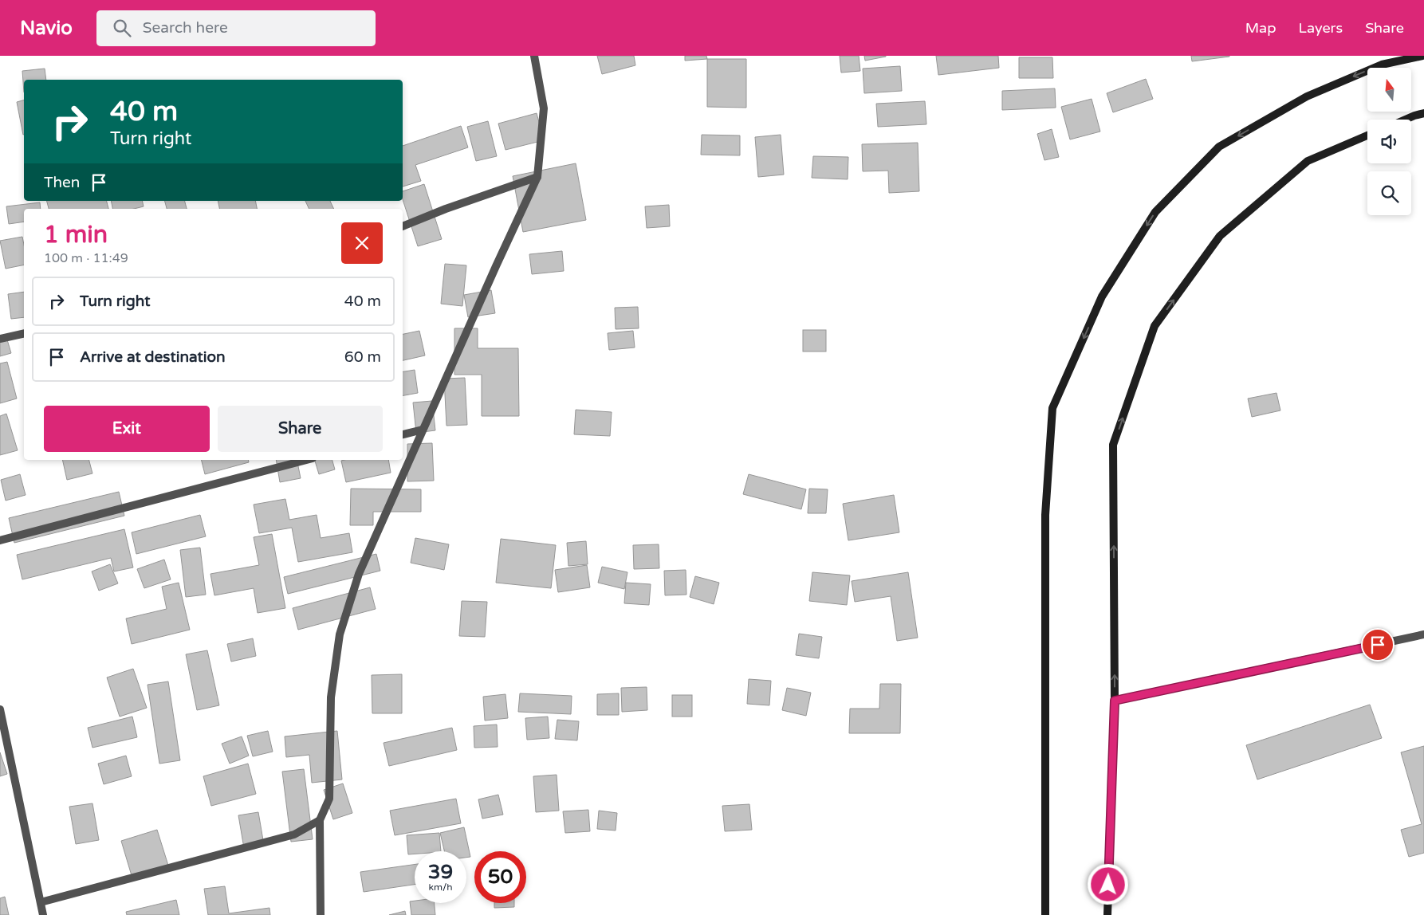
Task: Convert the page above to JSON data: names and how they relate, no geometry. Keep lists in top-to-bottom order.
{
  "north": "top",
  "page": {
    "header": "Navio",
    "search": "Search here",
    "nav": ["Map", "Layers", "Share"],
    "turn": ["40 m", "Turn right"],
    "then": "Then",
    "heading": ["1 min", "100 m · 11:49"],
    "list": [
      {
        "name": "Turn right",
        "value": "40 m"
      },
      {
        "name": "Arrive at destination",
        "value": "60 m"
      }
    ],
    "buttons": ["Exit", "Share"],
    "speed": "39 km/h",
    "limit": "50"
  }
}
